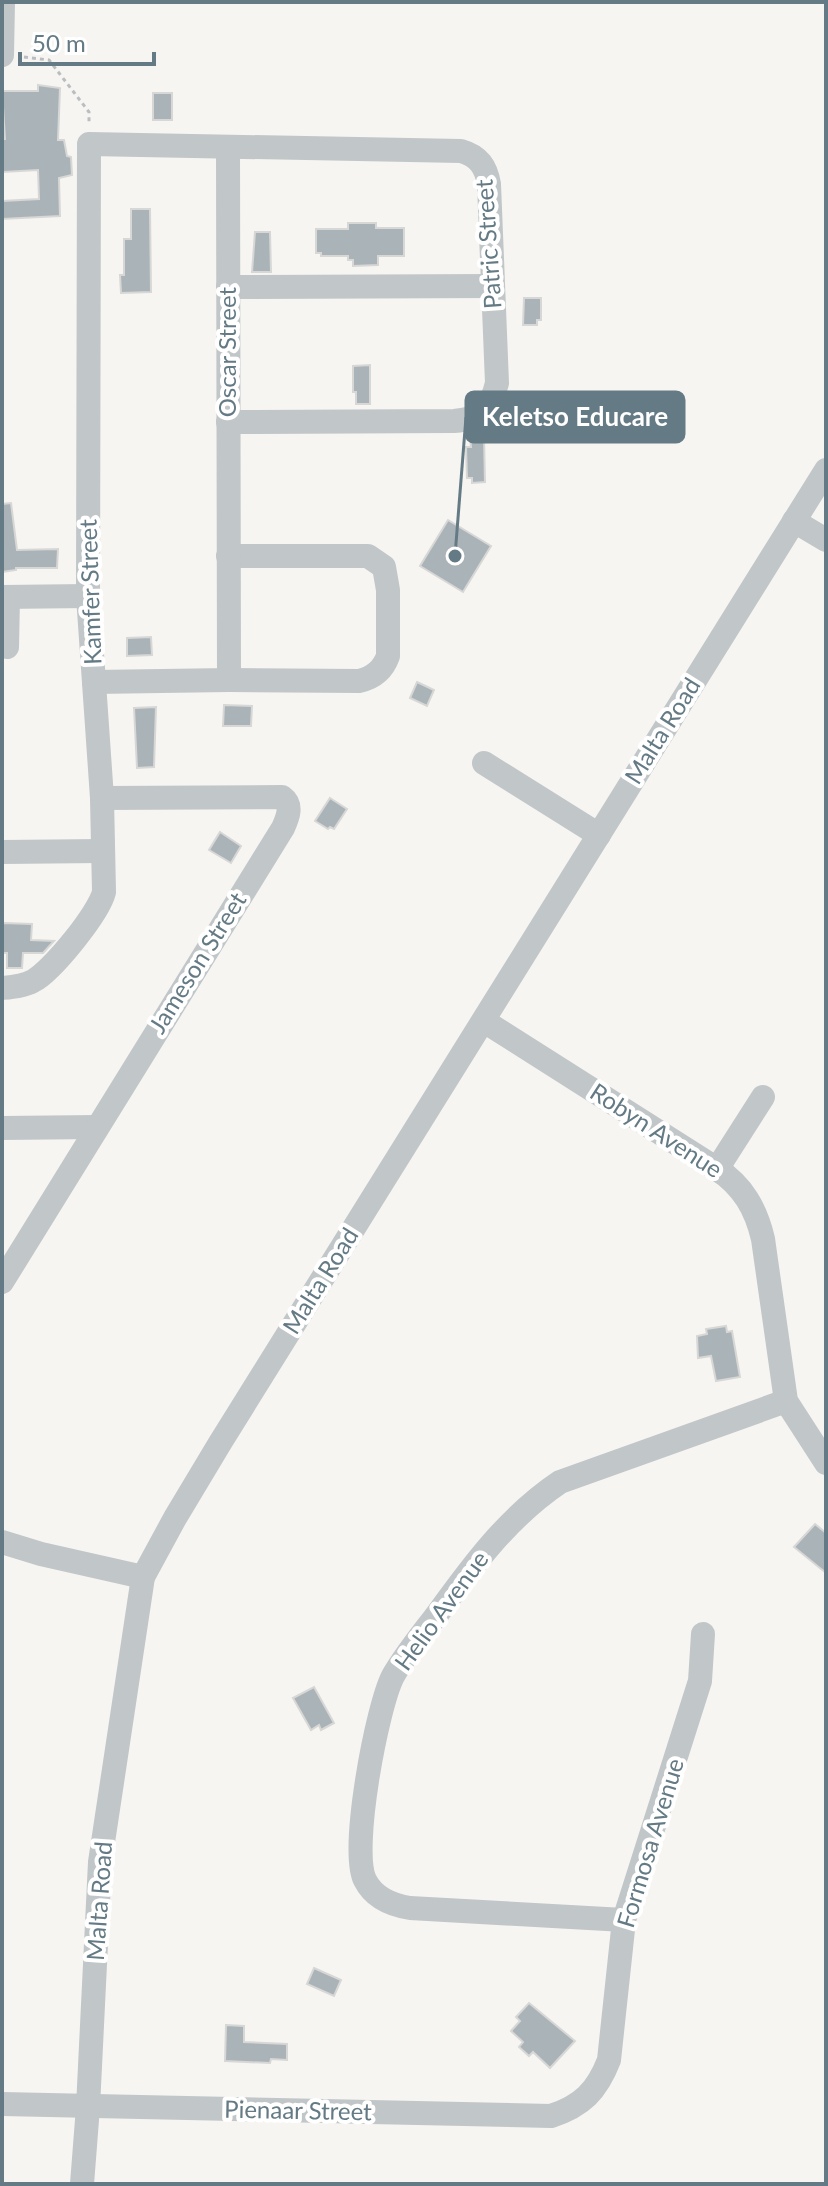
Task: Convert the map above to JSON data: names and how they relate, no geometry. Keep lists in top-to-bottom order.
{
  "streets": {
    "street": [
      "Patric Street",
      "Oscar Street",
      "Kamfer Street",
      "Malta Road",
      "Jameson Street",
      "Robyn Avenue",
      "Helio Avenue",
      "Formosa Avenue",
      "Pienaar Street"
    ]
  },
  "crossings": [
    ["Patric Street", "Oscar Street"],
    ["Patric Street", "Kamfer Street"],
    ["Kamfer Street", "Jameson Street"],
    ["Malta Road", "Robyn Avenue"],
    ["Malta Road", "Pienaar Street"],
    ["Robyn Avenue", "Helio Avenue"],
    ["Helio Avenue", "Formosa Avenue"],
    ["Formosa Avenue", "Pienaar Street"]
  ],
  "places": ["Keletso Educare"],
  "scale_bar": "50 m"
}
